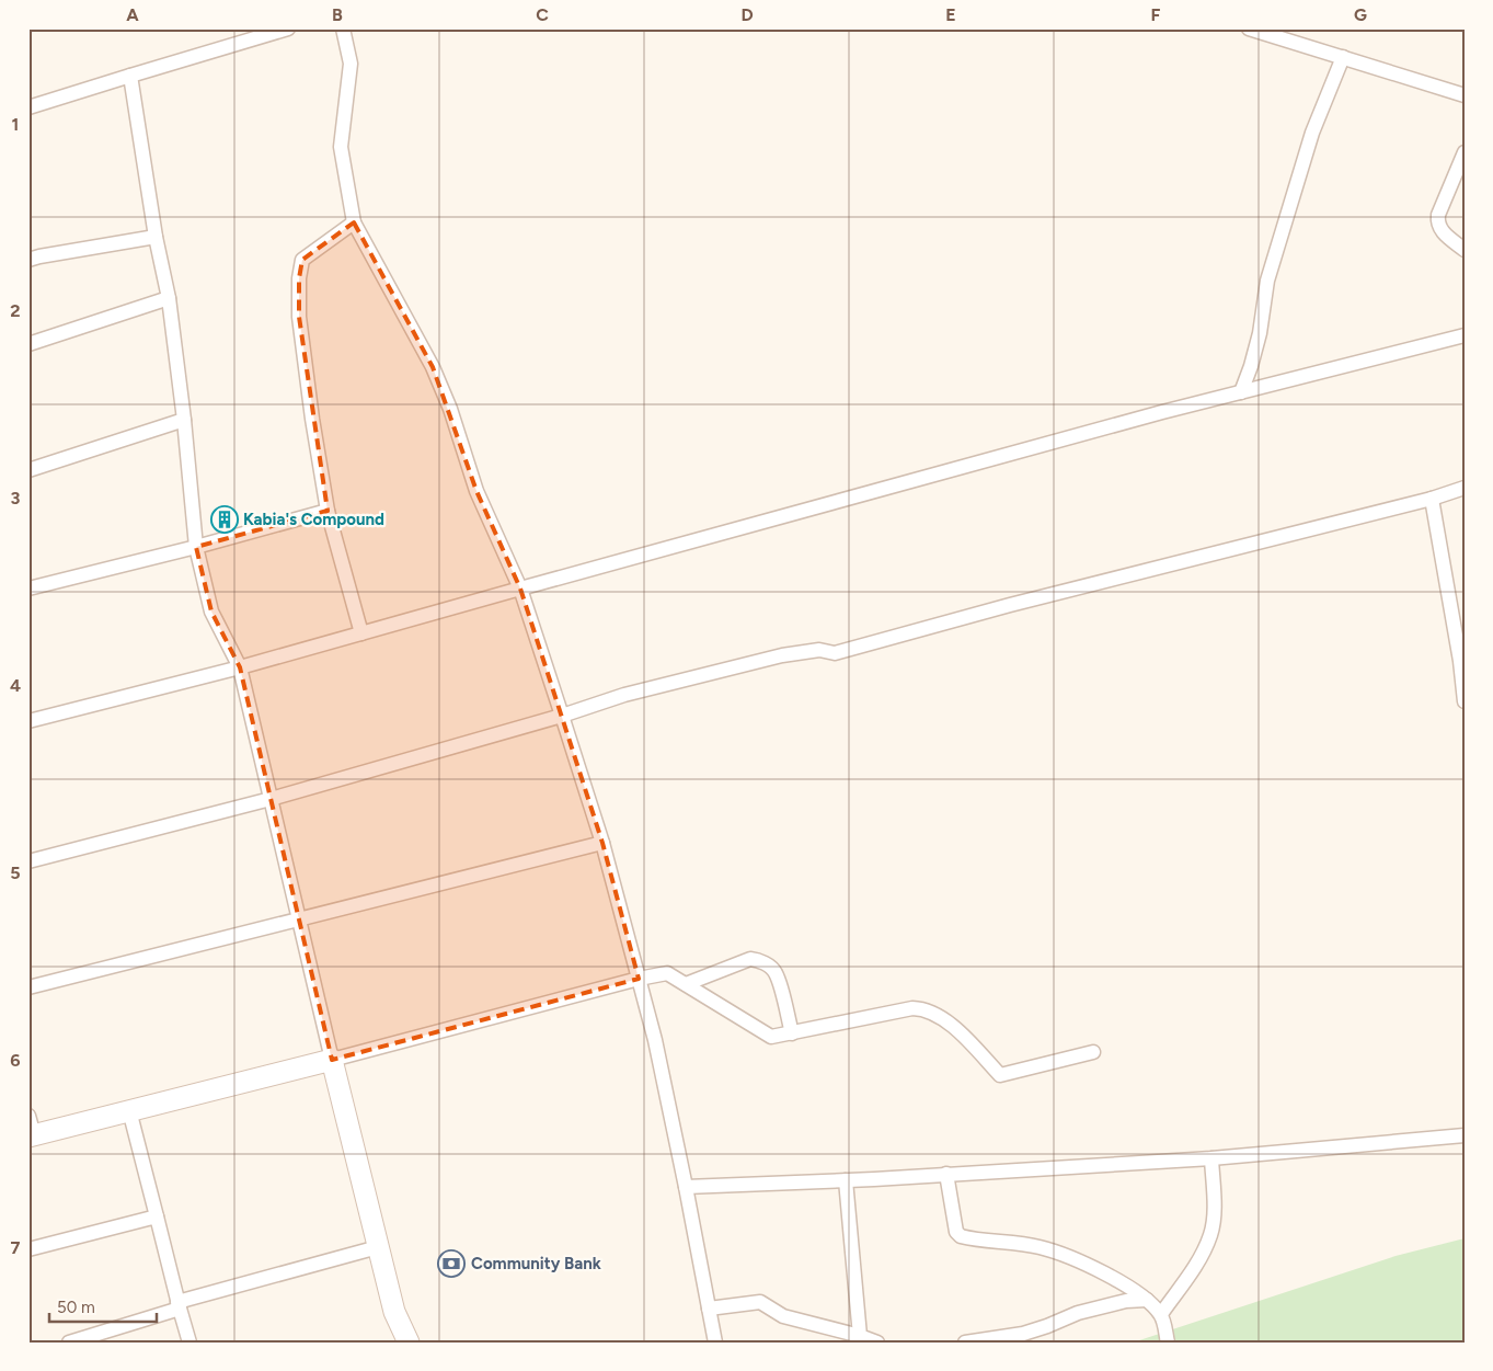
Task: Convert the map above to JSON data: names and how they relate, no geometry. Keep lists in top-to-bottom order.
{
  "places": {
    "building": ["Kabia's Compound"],
    "bank": ["Community Bank"]
  },
  "scale_bar": "50 m",
  "grid": {
    "columns": [
      "A",
      "B",
      "C",
      "D",
      "E",
      "F",
      "G"
    ],
    "rows": [
      "1",
      "2",
      "3",
      "4",
      "5",
      "6",
      "7"
    ]
  }
}
